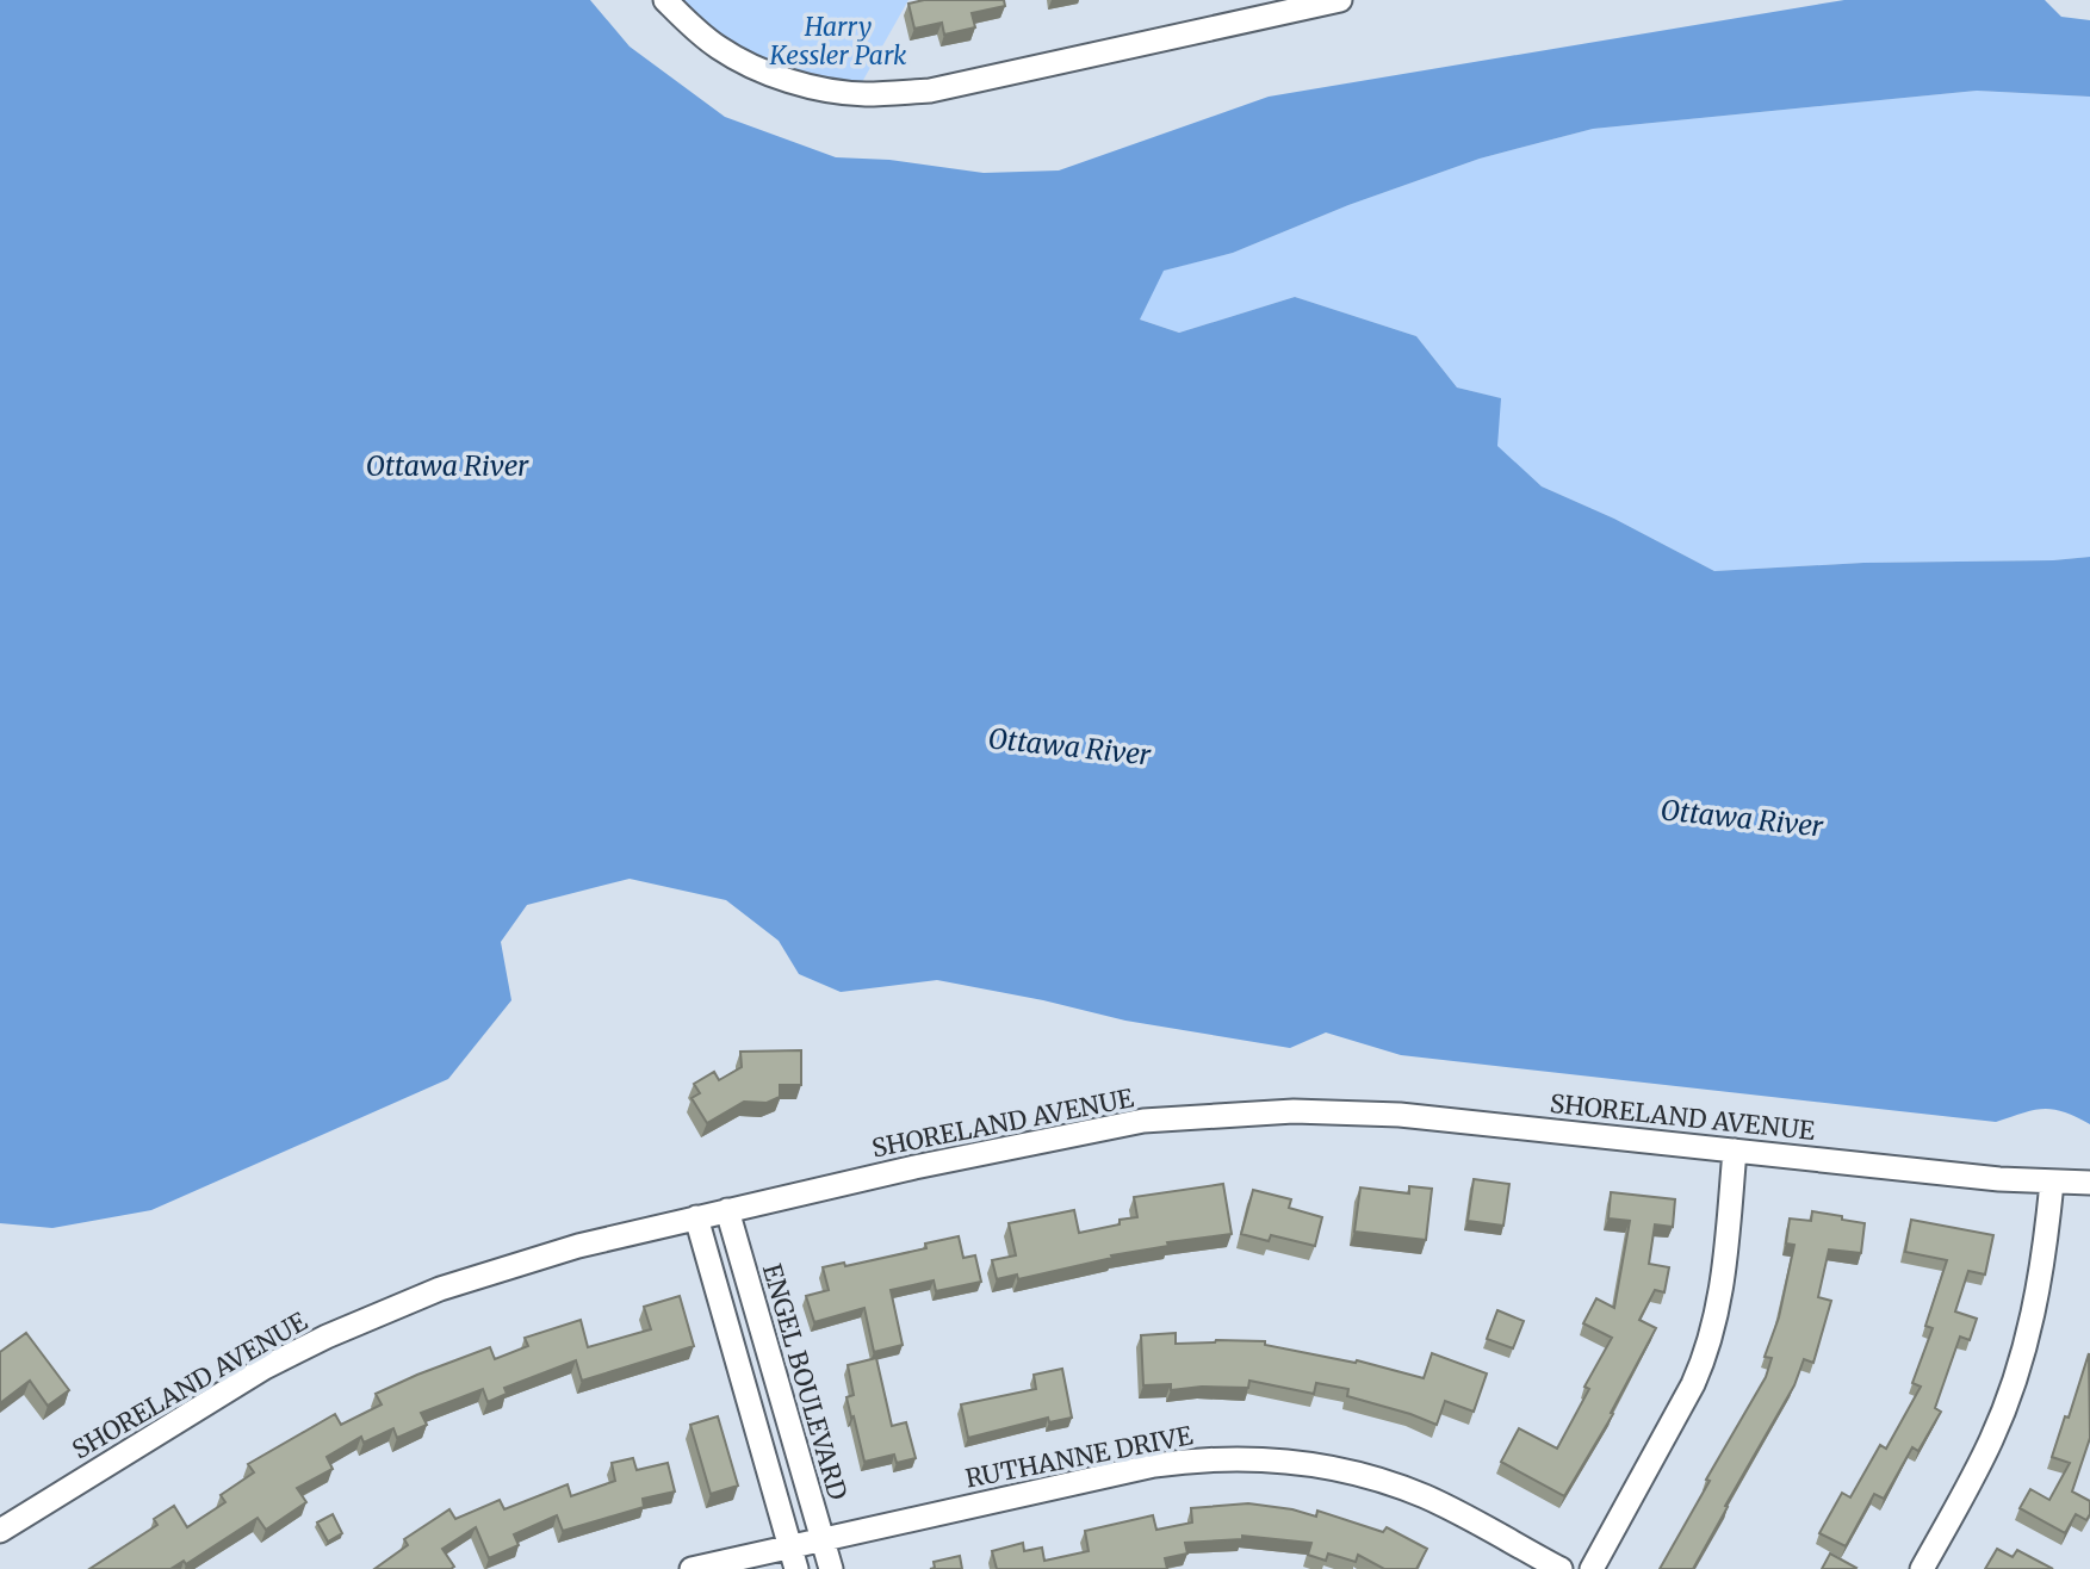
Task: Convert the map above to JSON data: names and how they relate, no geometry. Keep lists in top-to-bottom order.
{
  "streets": {
    "street": ["SHORELAND AVENUE", "ENGEL BOULEVARD", "RUTHANNE DRIVE"]
  },
  "crossings": [
    ["SHORELAND AVENUE", "ENGEL BOULEVARD"],
    ["ENGEL BOULEVARD", "RUTHANNE DRIVE"]
  ],
  "water": ["Ottawa River"],
  "parks": ["Harry Kessler Park"]
}
